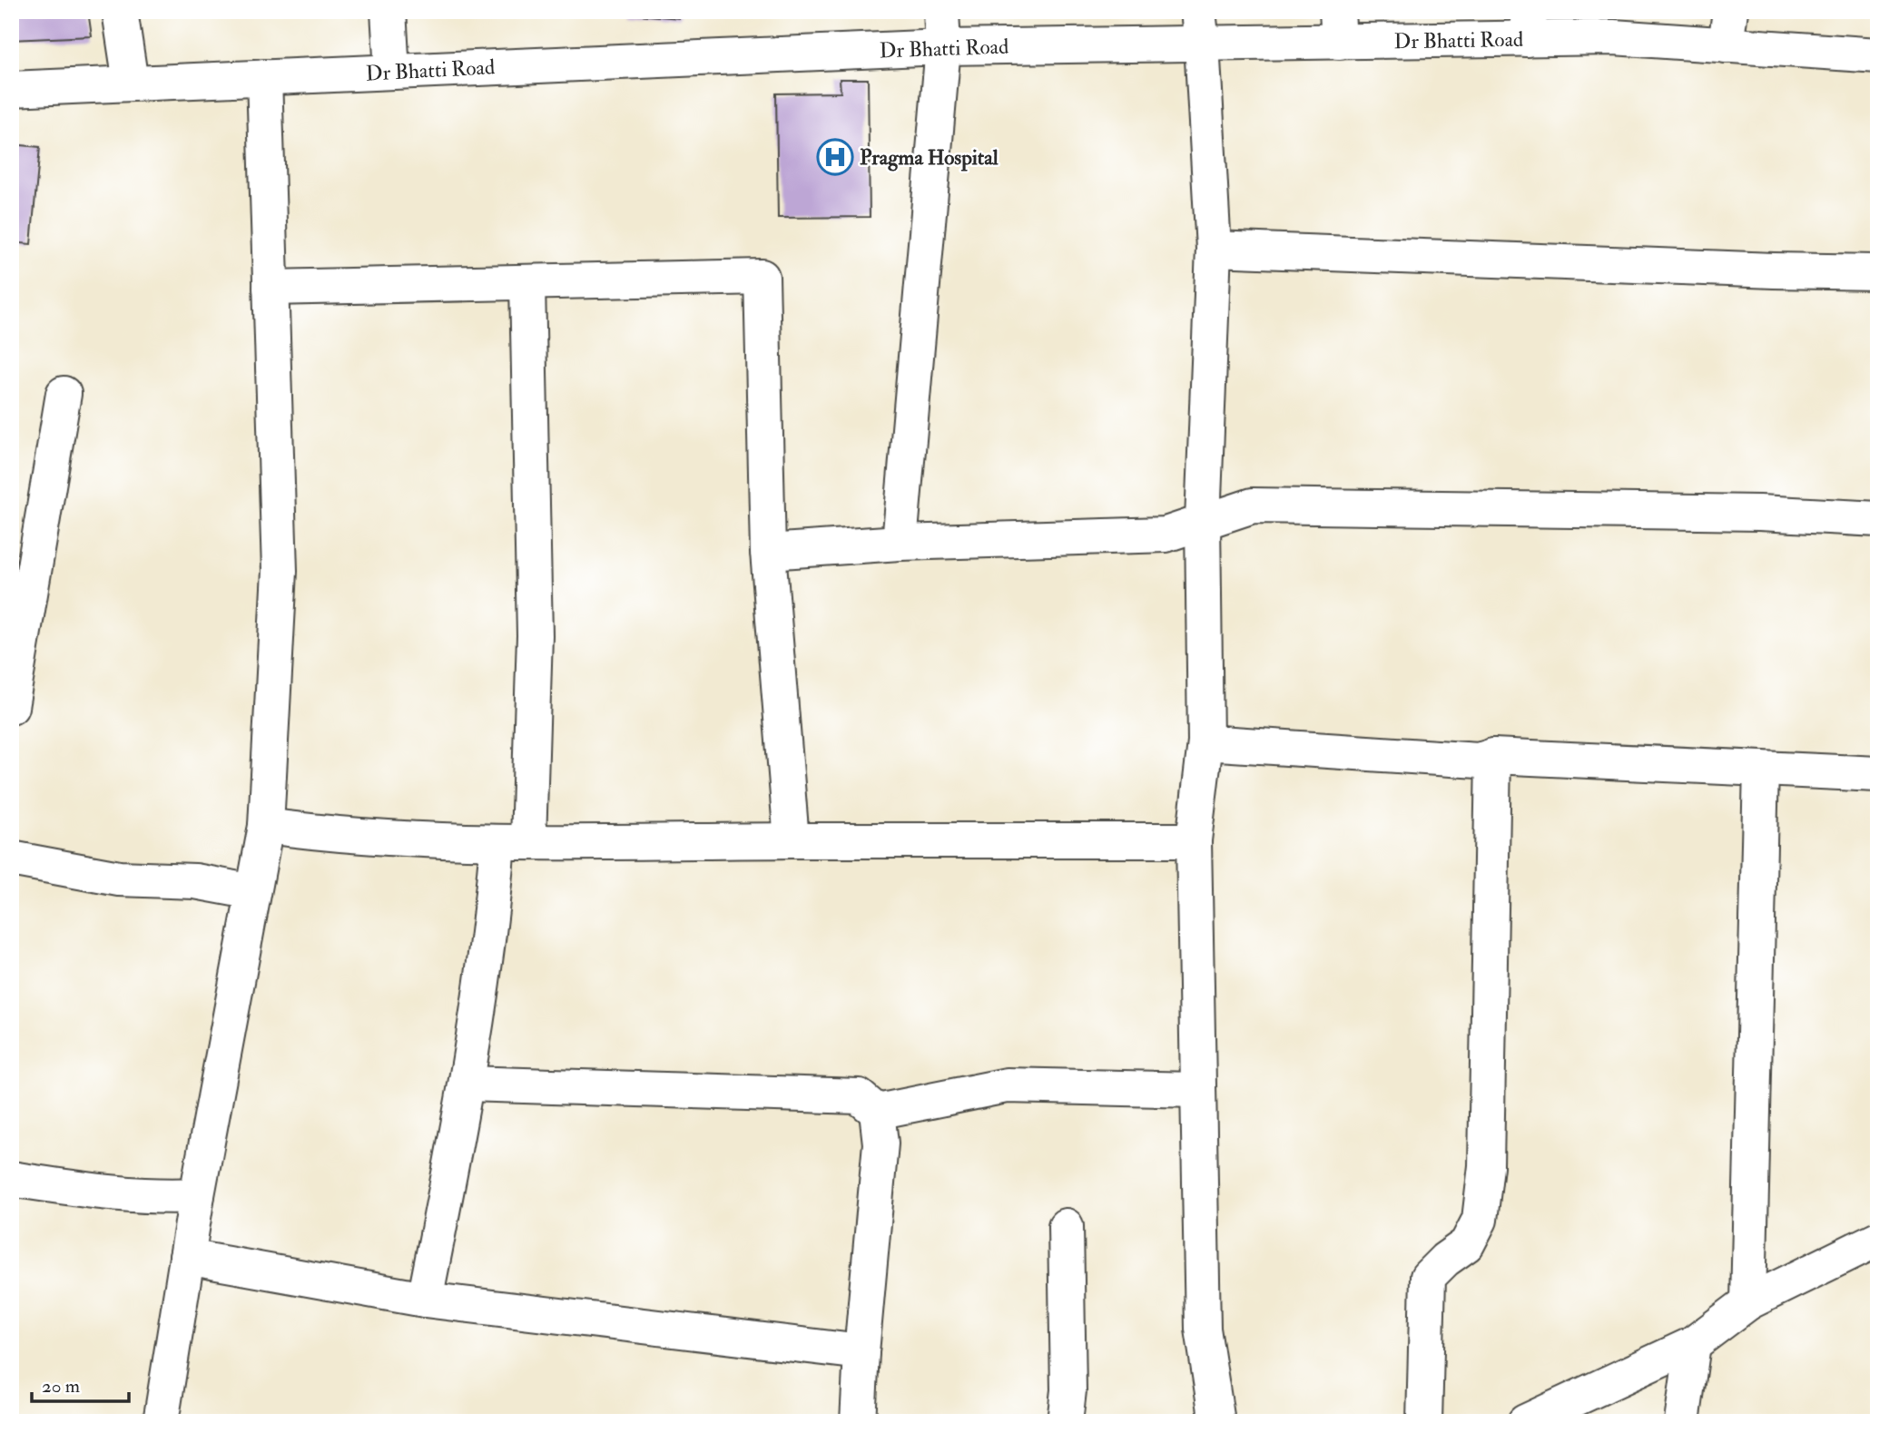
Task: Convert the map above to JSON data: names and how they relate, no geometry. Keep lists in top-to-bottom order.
{
  "streets": {
    "street": ["Dr Bhatti Road"]
  },
  "places": {
    "hospital": ["Pragma Hospital"]
  },
  "scale_bar": "20 m"
}
